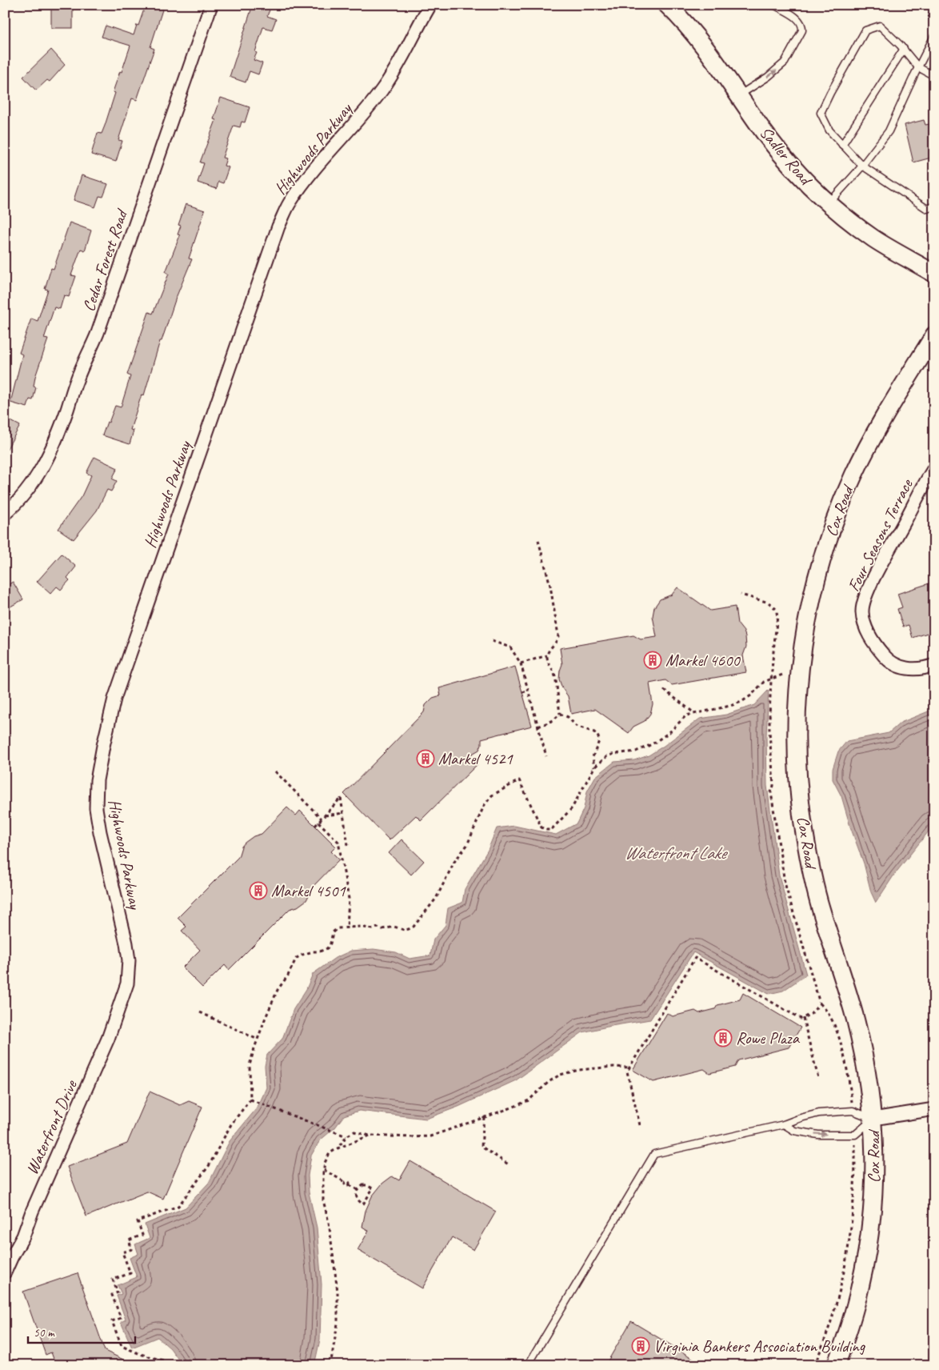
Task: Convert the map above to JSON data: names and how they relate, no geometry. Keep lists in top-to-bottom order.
{
  "streets": {
    "main road": ["Sadler Road", "Cox Road"],
    "street": [
      "Highwoods Parkway",
      "Cedar Forest Road",
      "Four Seasons Terrace",
      "Waterfront Drive"
    ]
  },
  "crossings": [
    ["Highwoods Parkway", "Waterfront Drive"]
  ],
  "water": ["Waterfront Lake"],
  "places": {
    "building": [
      "Markel 4600",
      "Markel 4521",
      "Markel 4501",
      "Rowe Plaza",
      "Virginia Bankers Association Building"
    ]
  },
  "scale_bar": "50 m"
}
